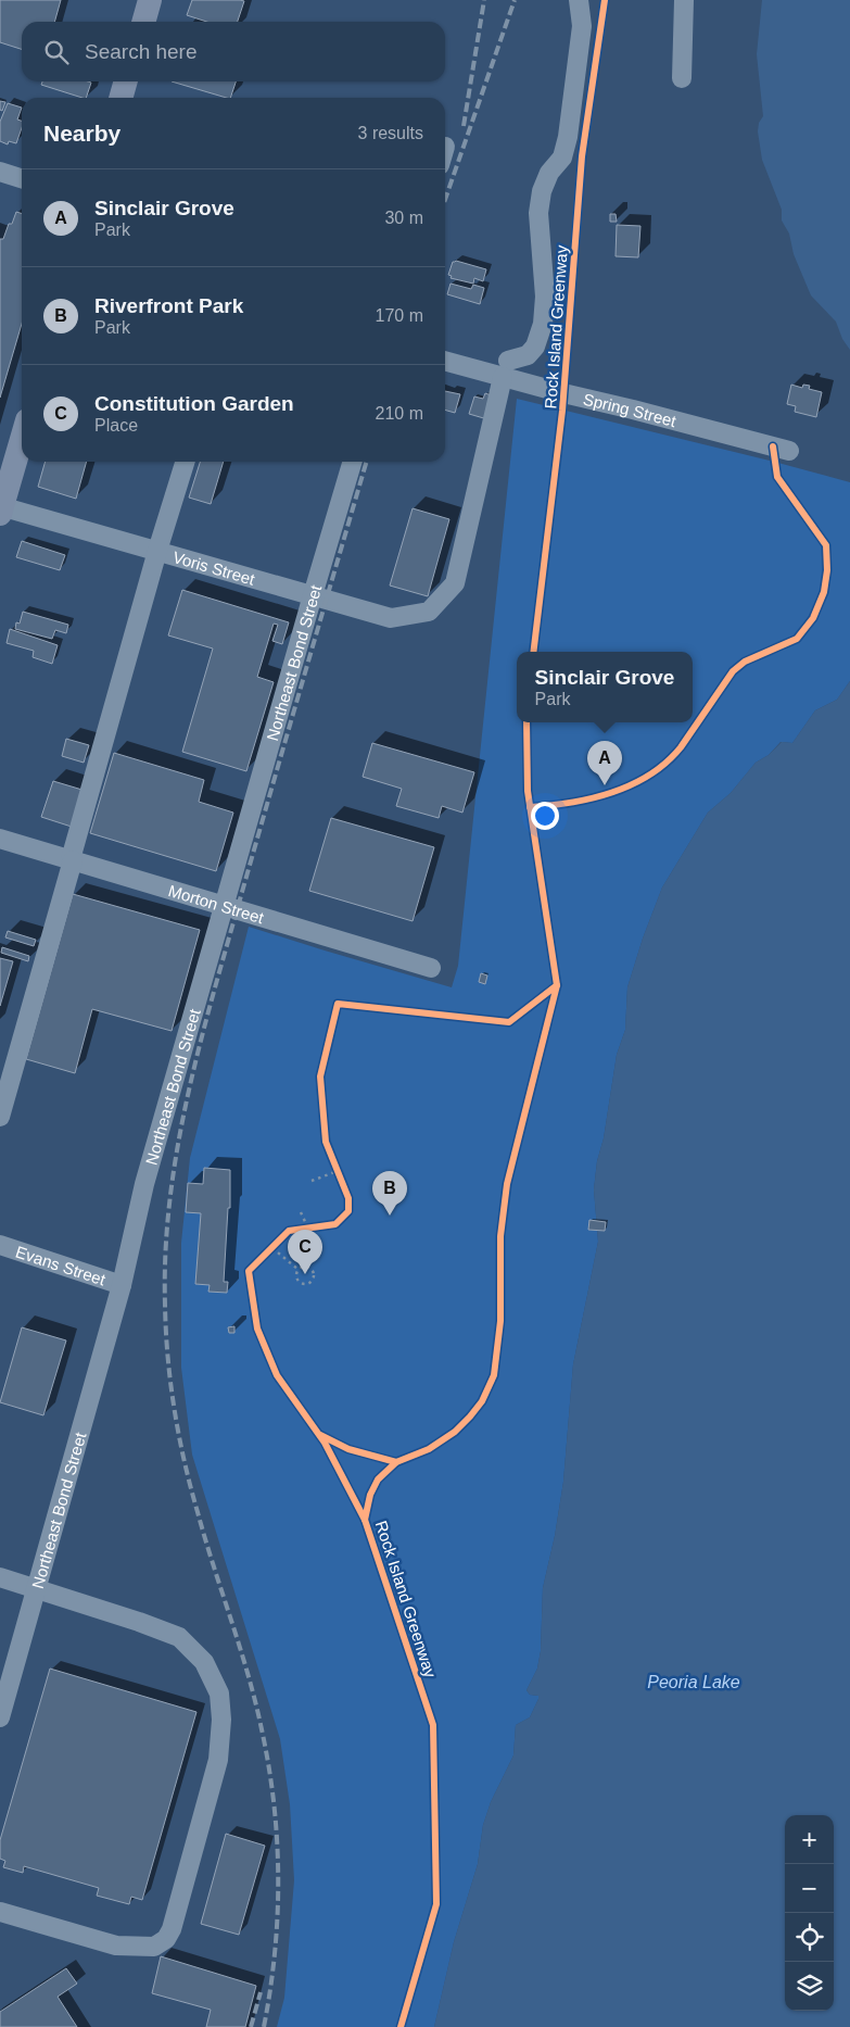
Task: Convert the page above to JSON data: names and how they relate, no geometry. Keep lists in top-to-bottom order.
{
  "streets": {
    "street": [
      "Spring Street",
      "Voris Street",
      "Northeast Bond Street",
      "Morton Street",
      "Evans Street"
    ],
    "cycle path": ["Rock Island Greenway"]
  },
  "crossings": [
    ["Spring Street", "Voris Street"],
    ["Voris Street", "Northeast Bond Street"],
    ["Northeast Bond Street", "Morton Street"],
    ["Northeast Bond Street", "Evans Street"]
  ],
  "water": ["Peoria Lake"],
  "page": {
    "search": "Search here",
    "heading": ["Nearby", "3 results"],
    "list": [
      {
        "mark": "A",
        "name": "Sinclair Grove",
        "note": "Park",
        "value": "30 m"
      },
      {
        "mark": "B",
        "name": "Riverfront Park",
        "note": "Park",
        "value": "170 m"
      },
      {
        "mark": "C",
        "name": "Constitution Garden",
        "note": "Place",
        "value": "210 m"
      }
    ],
    "popup": ["Sinclair Grove", "Park"],
    "pins": ["A", "B", "C"],
    "map_buttons": ["+", "−"]
  }
}
